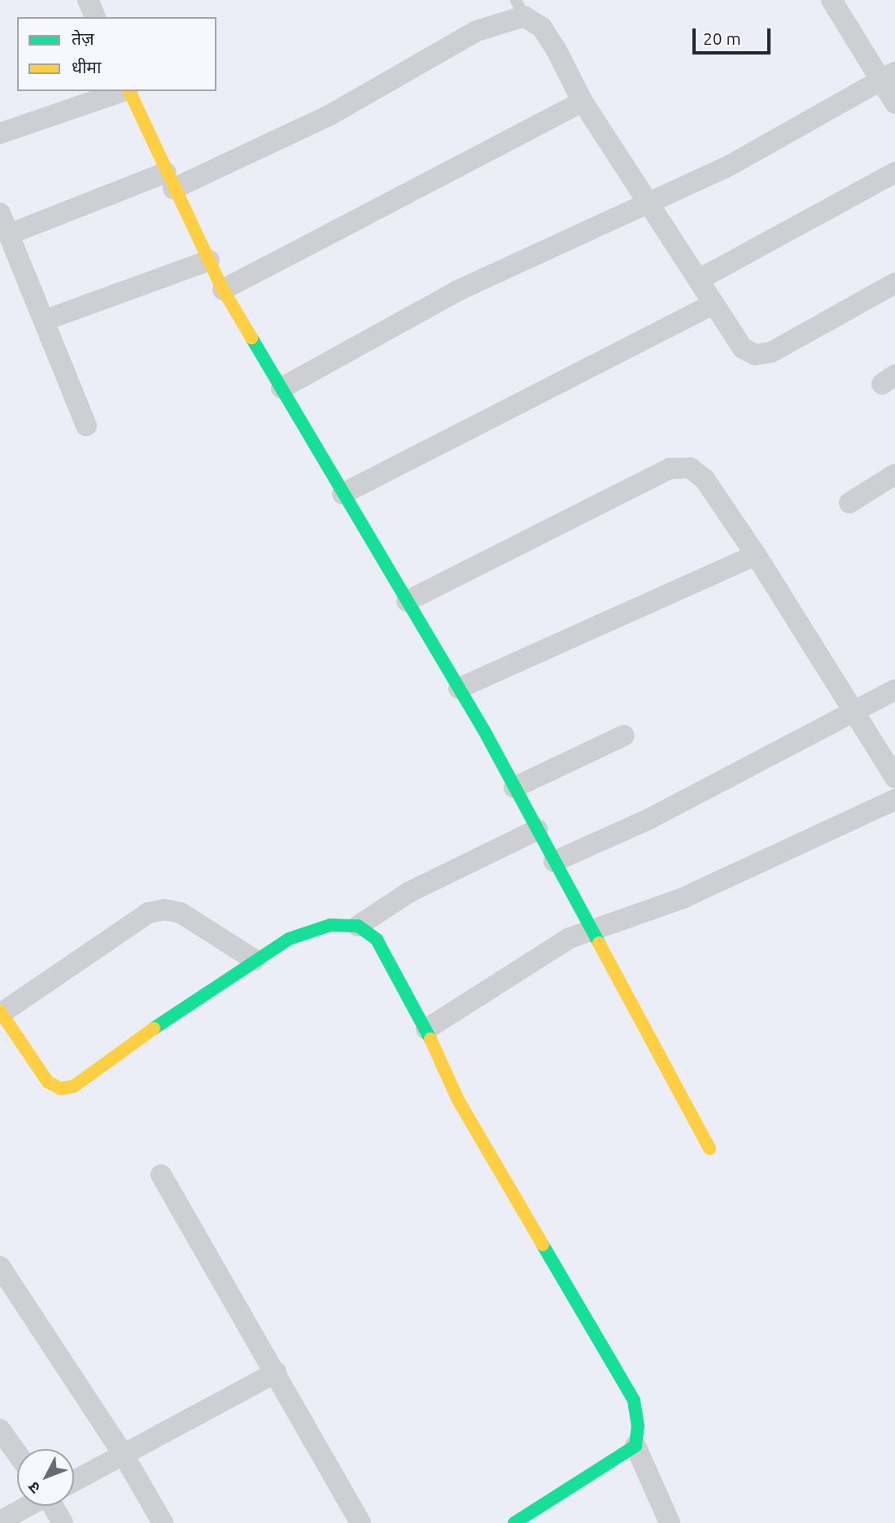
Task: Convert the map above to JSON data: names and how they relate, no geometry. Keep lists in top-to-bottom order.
{
  "legend": ["तेज़", "धीमा"],
  "scale_bar": "20 m",
  "north": "bottom left"
}
